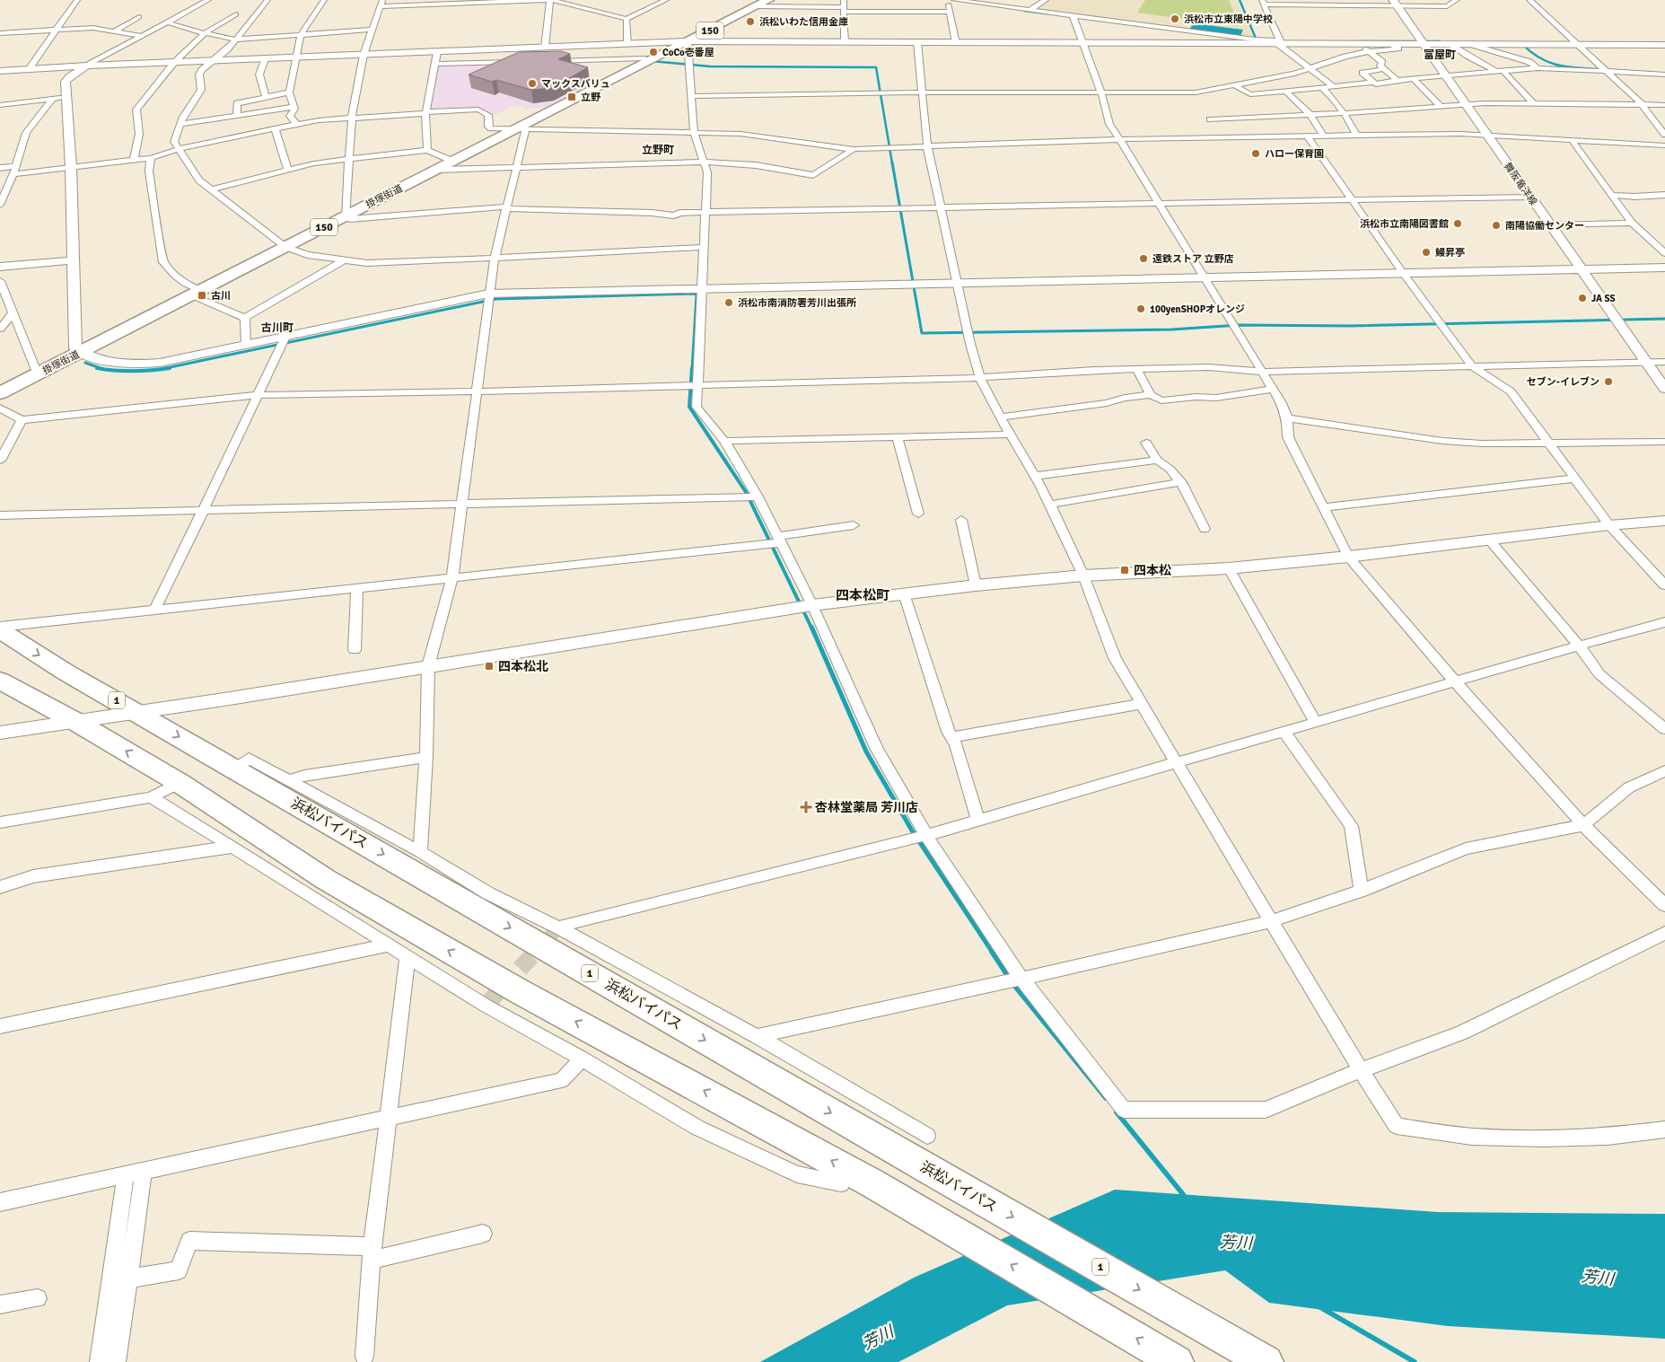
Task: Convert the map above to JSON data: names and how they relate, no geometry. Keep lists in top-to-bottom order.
{
  "streets": {
    "highway": [
      "150",
      "掛塚街道",
      "1",
      "浜松バイパス"
    ],
    "street": ["舞阪竜洋線"]
  },
  "districts": [
    "富屋町",
    "立野町",
    "古川町",
    "四本松町"
  ],
  "water": ["芳川"],
  "places": {
    "other": [
      "浜松市立東陽中学校",
      "浜松いわた信用金庫",
      "CoCo壱番屋",
      "マックスバリュ",
      "ハロー保育園",
      "浜松市立南陽図書館",
      "南陽協働センター",
      "鰻昇亭",
      "遠鉄ストア 立野店",
      "JA SS",
      "浜松市南消防署芳川出張所",
      "100yenSHOPオレンジ",
      "セブン-イレブン"
    ],
    "transit": [
      "立野",
      "古川",
      "四本松",
      "四本松北"
    ],
    "health": ["杏林堂薬局 芳川店"]
  }
}
